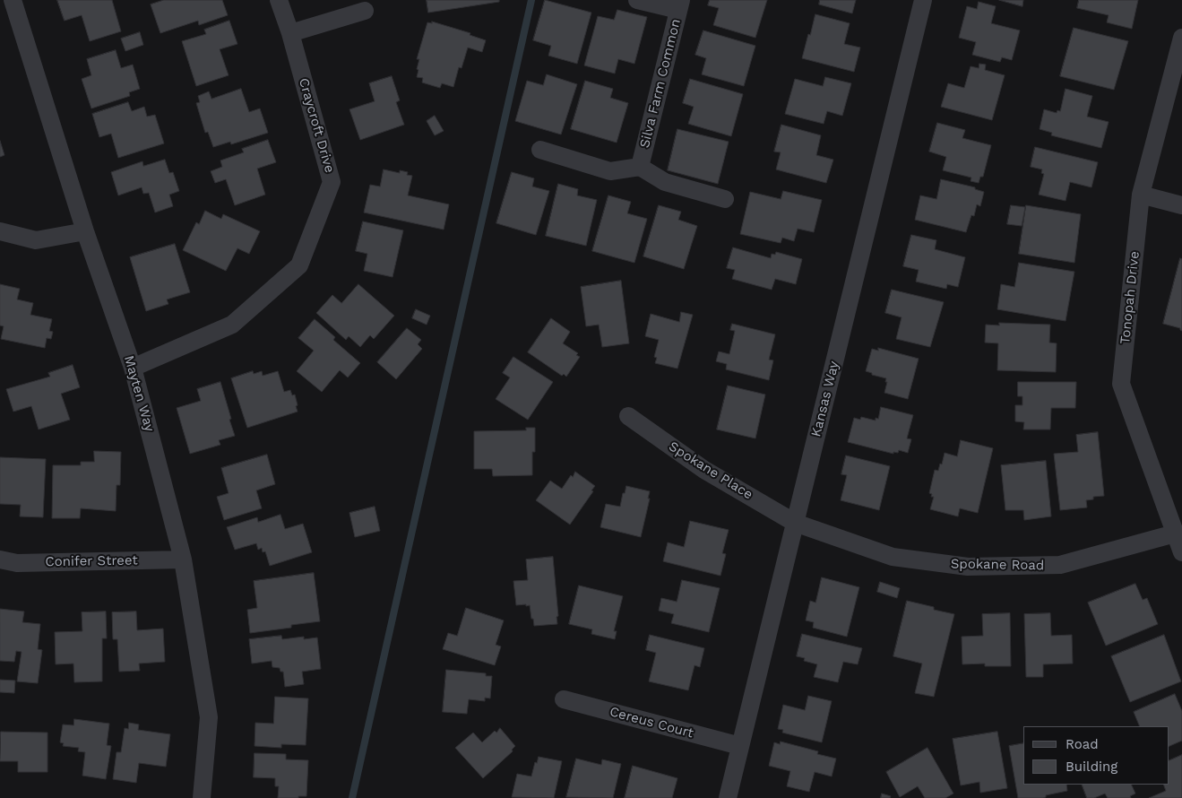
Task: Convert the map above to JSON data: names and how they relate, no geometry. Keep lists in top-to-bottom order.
{
  "streets": {
    "street": [
      "Silva Farm Common",
      "Craycroft Drive",
      "Tonopah Drive",
      "Mayten Way",
      "Kansas Way",
      "Spokane Place",
      "Conifer Street",
      "Spokane Road",
      "Cereus Court"
    ]
  },
  "crossings": [
    ["Craycroft Drive", "Mayten Way"],
    ["Tonopah Drive", "Spokane Road"],
    ["Mayten Way", "Conifer Street"],
    ["Kansas Way", "Spokane Place"],
    ["Kansas Way", "Spokane Road"],
    ["Kansas Way", "Cereus Court"],
    ["Spokane Place", "Spokane Road"]
  ],
  "legend": ["Road", "Building"]
}
